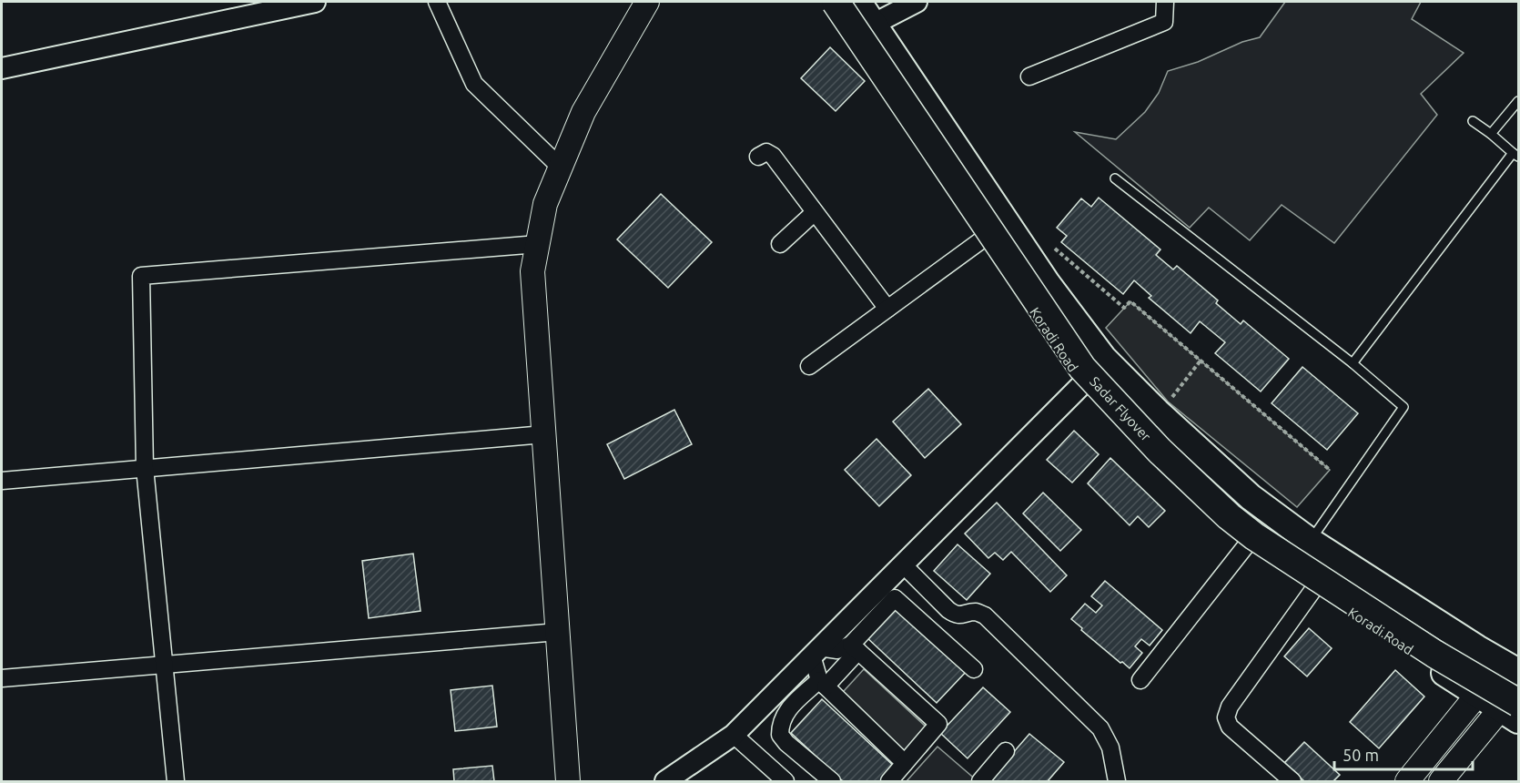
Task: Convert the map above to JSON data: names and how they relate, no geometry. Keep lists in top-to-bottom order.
{
  "streets": {
    "highway": ["Sadar Flyover"],
    "main road": ["Koradi Road"]
  },
  "crossings": [
    ["Koradi Road", "Sadar Flyover"]
  ],
  "scale_bar": "50 m"
}
